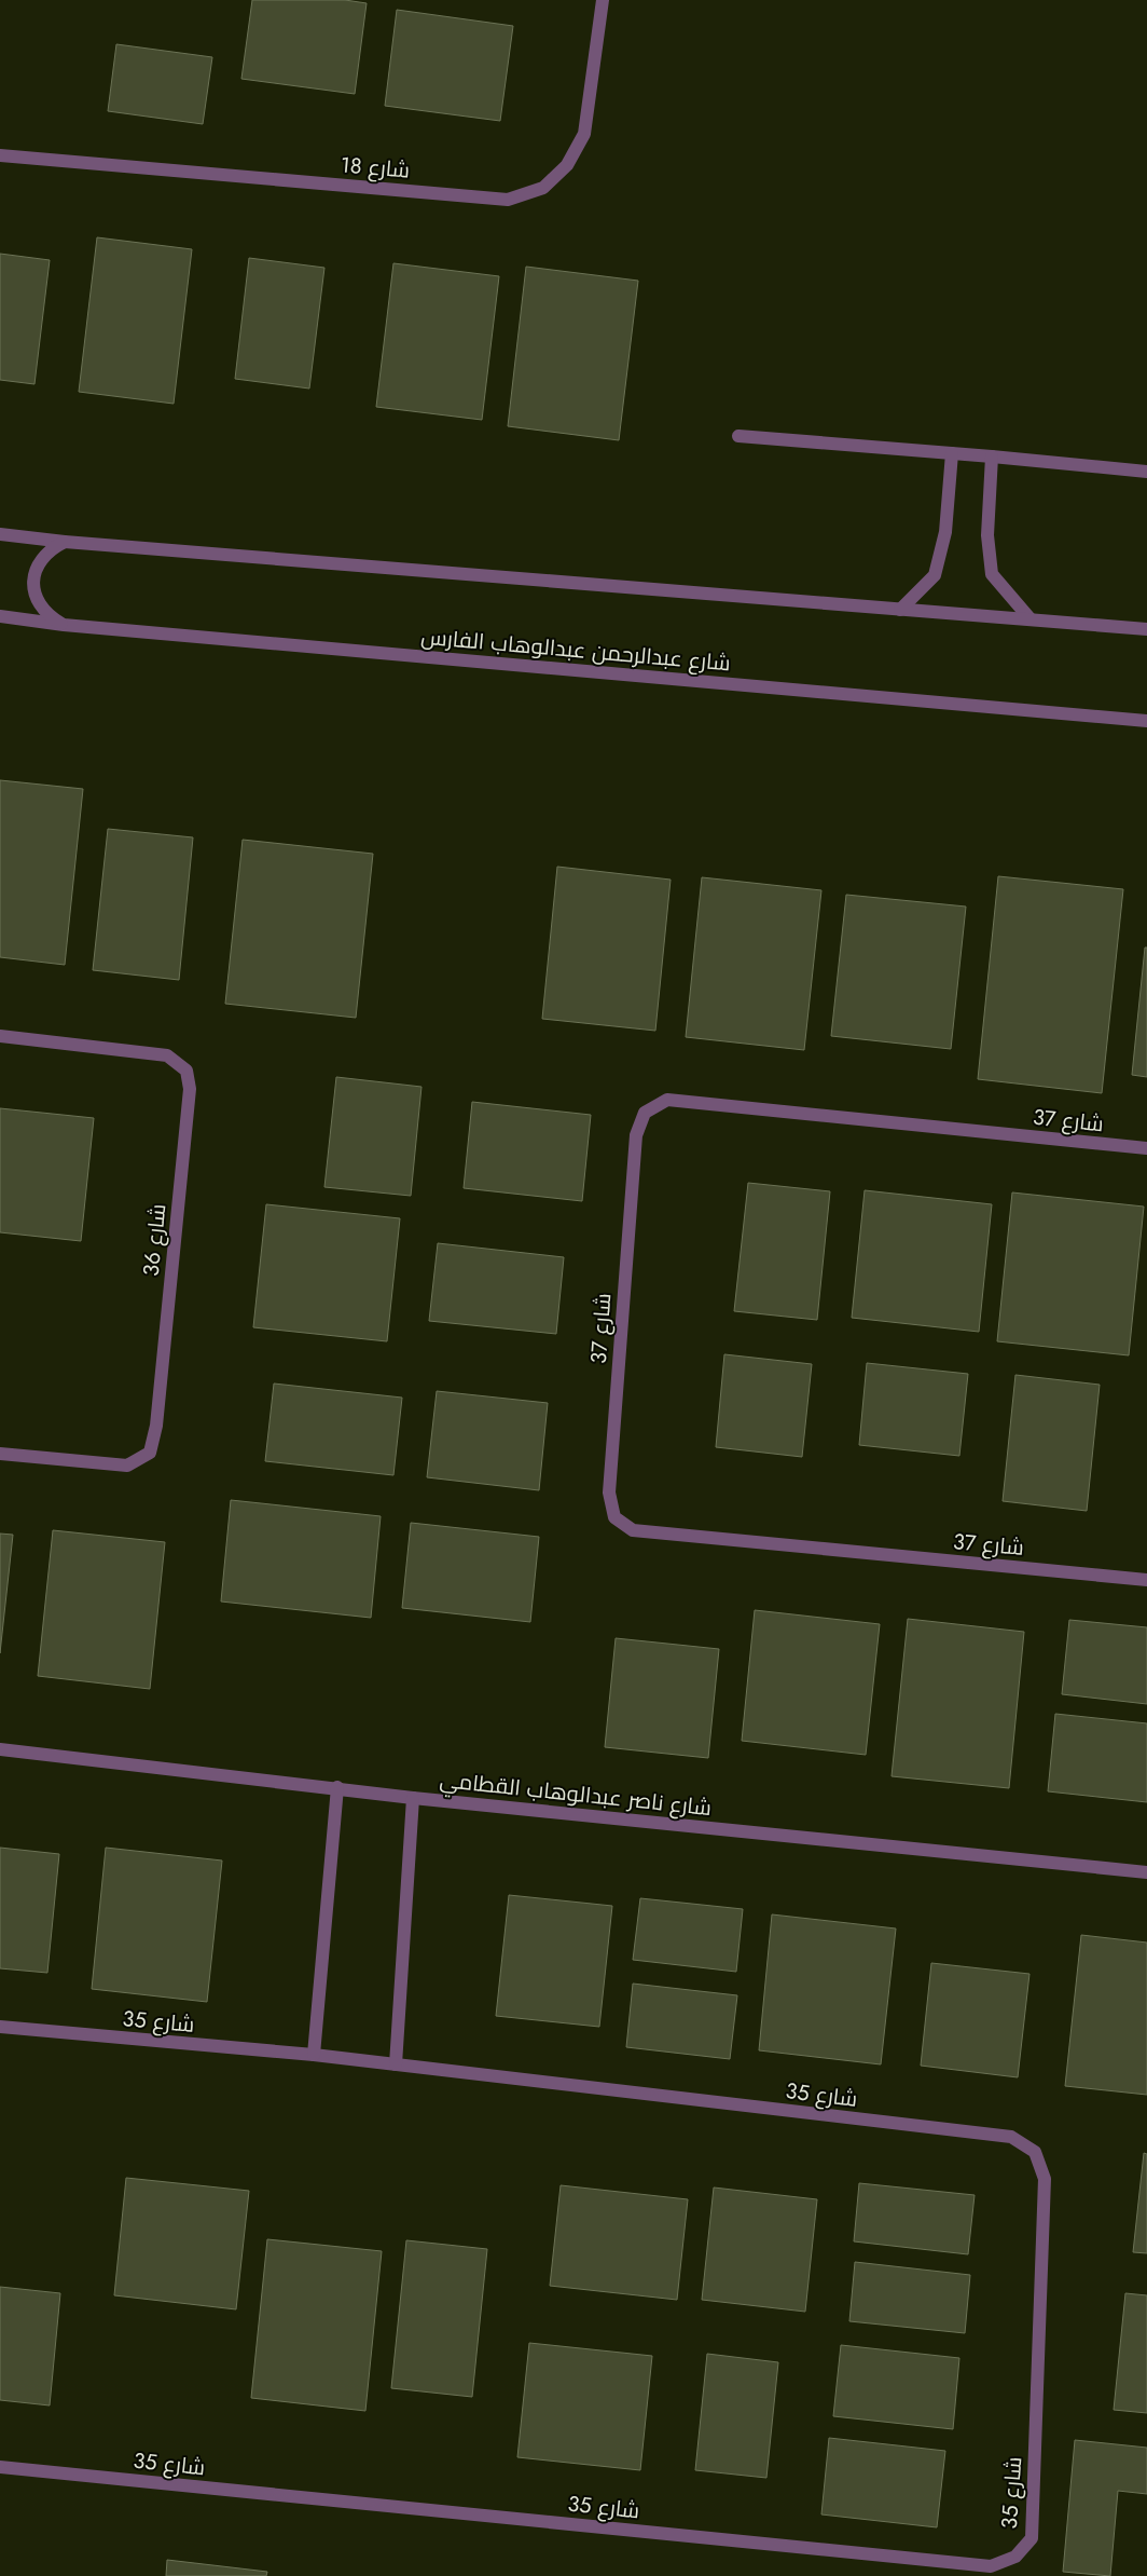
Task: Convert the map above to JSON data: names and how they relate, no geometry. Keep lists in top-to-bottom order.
{
  "streets": {
    "street": [
      "شارع 18",
      "شارع عبدالرحمن عبدالوهاب الفارس",
      "شارع 37",
      "شارع 36",
      "شارع ناصر عبدالوهاب القطامي",
      "شارع 35"
    ]
  }
}
